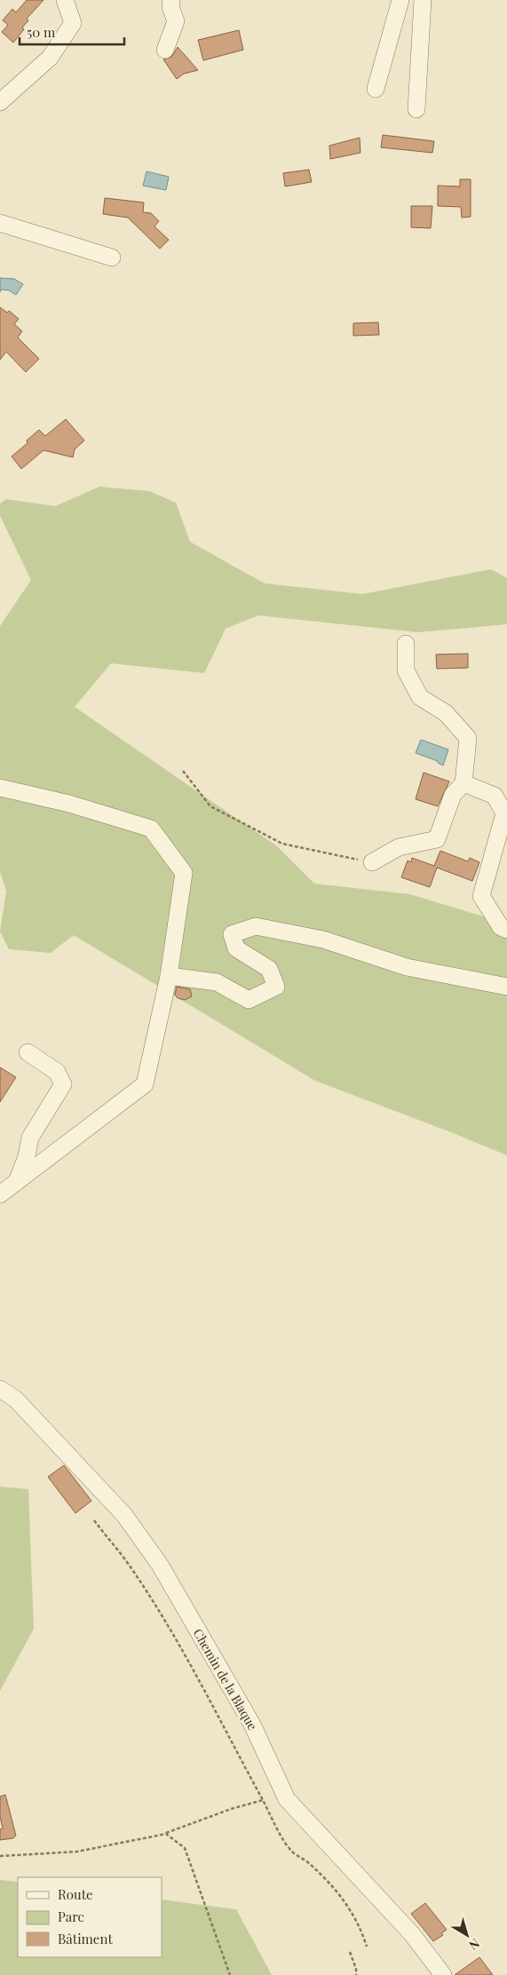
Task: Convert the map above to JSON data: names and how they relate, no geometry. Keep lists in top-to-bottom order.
{
  "streets": {
    "street": ["Chemin de la Blaque"]
  },
  "legend": ["Route", "Parc", "Bâtiment"],
  "scale_bar": "50 m",
  "north": "bottom right"
}
